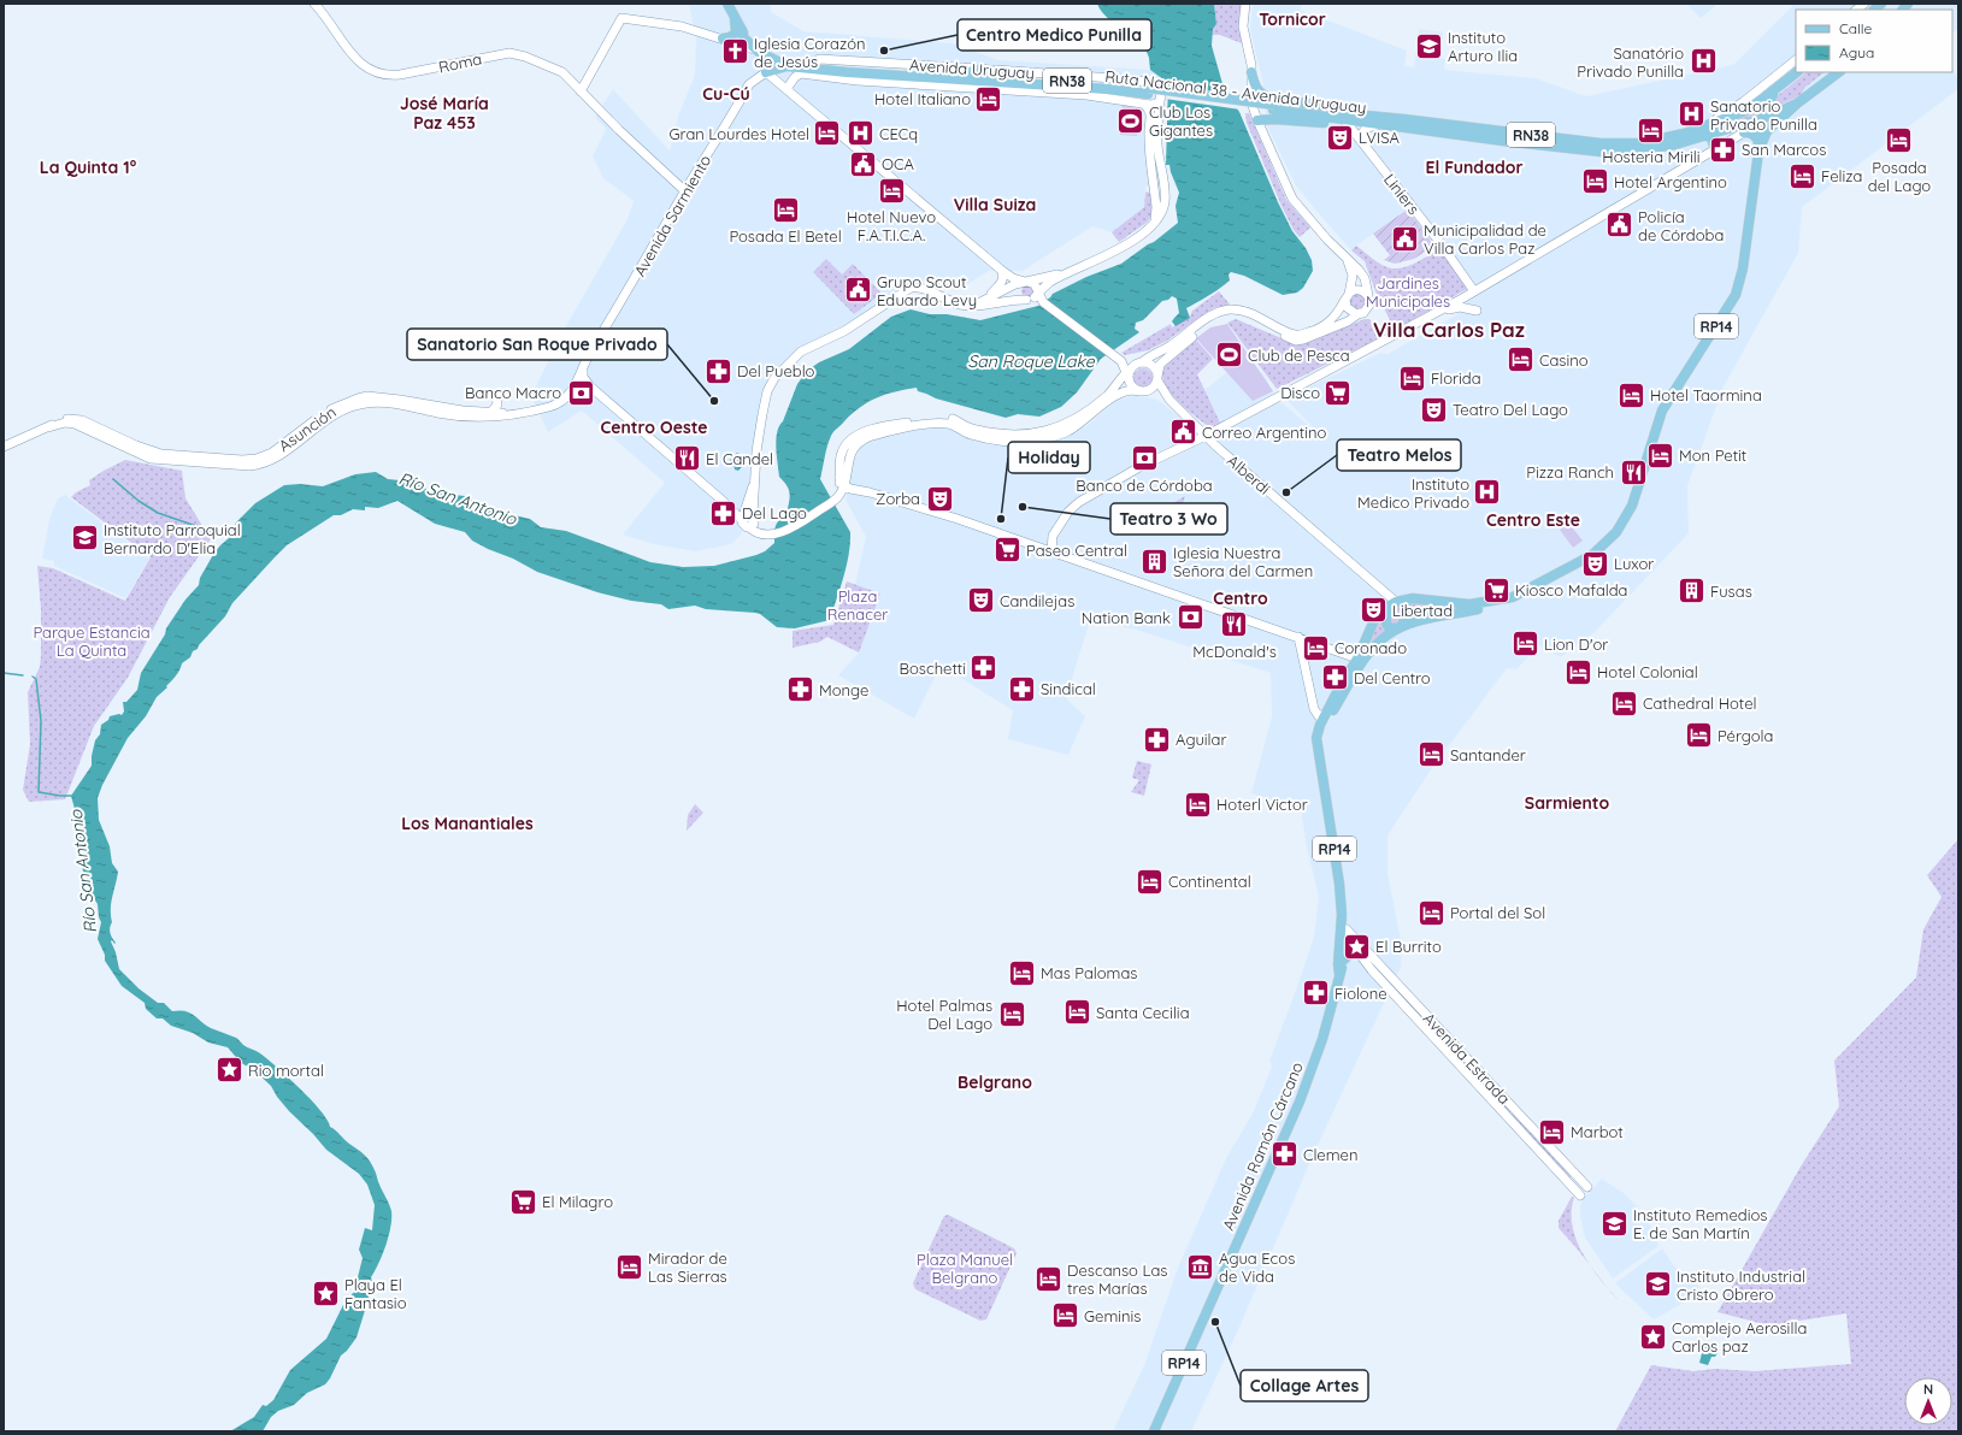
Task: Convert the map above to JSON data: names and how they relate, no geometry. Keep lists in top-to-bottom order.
{
  "streets": {
    "main road": [
      "Roma",
      "Avenida Uruguay",
      "RN38",
      "Ruta Nacional 38 - Avenida Uruguay",
      "Liniers",
      "Avenida Sarmiento",
      "RP14",
      "Asunción",
      "Alberdi",
      "Avenida Estrada",
      "Avenida Ramón Cárcano"
    ]
  },
  "crossings": [
    ["Roma", "Avenida Sarmiento"],
    ["Avenida Uruguay", "Ruta Nacional 38 - Avenida Uruguay"],
    ["RN38", "Ruta Nacional 38 - Avenida Uruguay"],
    ["RN38", "RP14"],
    ["Ruta Nacional 38 - Avenida Uruguay", "Liniers"],
    ["Avenida Sarmiento", "Asunción"],
    ["RP14", "Alberdi"],
    ["RP14", "Avenida Ramón Cárcano"],
    ["Avenida Estrada", "Avenida Ramón Cárcano"]
  ],
  "districts": [
    "Tornicor",
    "Cu-Cú",
    "José María Paz 453",
    "La Quinta 1°",
    "El Fundador",
    "Villa Suiza",
    "Villa Carlos Paz",
    "Centro Oeste",
    "Centro Este",
    "Centro",
    "Sarmiento",
    "Los Manantiales",
    "Belgrano"
  ],
  "water": ["San Roque Lake", "Río San Antonio"],
  "parks": [
    "Jardines Municipales",
    "Plaza Renacer",
    "Parque Estancia La Quinta",
    "Plaza Manuel Belgrano"
  ],
  "places": {
    "school or university": [
      "Instituto Arturo Ilia",
      "Instituto Parroquial Bernardo D'Elia",
      "Instituto Remedios E. de San Martín",
      "Instituto Industrial Cristo Obrero"
    ],
    "other": [
      "Centro Medico Punilla",
      "Sanatorio San Roque Privado",
      "Teatro Melos",
      "Teatro 3 Wo",
      "Holiday",
      "Collage Artes"
    ],
    "church": ["Iglesia Corazón de Jesús"],
    "hospital": [
      "Sanatório Privado Punilla",
      "Sanatorio Privado Punilla",
      "CECq",
      "Instituto Medico Privado"
    ],
    "hotel": [
      "Hotel Italiano",
      "Hosteria Mirili",
      "Gran Lourdes Hotel",
      "Posada del Lago",
      "Feliza",
      "Hotel Argentino",
      "Hotel Nuevo F.A.T.I.C.A.",
      "Posada El Betel",
      "Casino",
      "Florida",
      "Hotel Taormina",
      "Mon Petit",
      "Lion D'or",
      "Coronado",
      "Hotel Colonial",
      "Cathedral Hotel",
      "Pérgola",
      "Santander",
      "Hoterl Victor",
      "Continental",
      "Portal del Sol",
      "Mas Palomas",
      "Santa Cecilia",
      "Hotel Palmas Del Lago",
      "Marbot",
      "Mirador de Las Sierras",
      "Descanso Las tres Marías",
      "Geminis"
    ],
    "sports": ["Club Los Gigantes", "Club de Pesca"],
    "theatre": [
      "LVISA",
      "Teatro Del Lago",
      "Zorba",
      "Luxor",
      "Candilejas",
      "Libertad"
    ],
    "pharmacy": [
      "San Marcos",
      "Del Pueblo",
      "Del Lago",
      "Boschetti",
      "Del Centro",
      "Sindical",
      "Monge",
      "Aguilar",
      "Fiolone",
      "Clemen"
    ],
    "public building": [
      "OCA",
      "Policía de Córdoba",
      "Municipalidad de Villa Carlos Paz",
      "Grupo Scout Eduardo Levy",
      "Correo Argentino"
    ],
    "bank": ["Banco Macro", "Banco de Córdoba", "Nation Bank"],
    "supermarket": [
      "Disco",
      "Paseo Central",
      "Kiosco Mafalda",
      "El Milagro"
    ],
    "restaurant": ["El Candel", "Pizza Ranch", "McDonald's"],
    "building": ["Iglesia Nuestra Señora del Carmen", "Fusas"],
    "place": [
      "El Burrito",
      "Rio mortal",
      "Playa El Fantasio",
      "Complejo Aerosilla Carlos paz"
    ],
    "museum": ["Agua Ecos de Vida"]
  },
  "legend": ["Calle", "Agua"],
  "north": "top"
}
